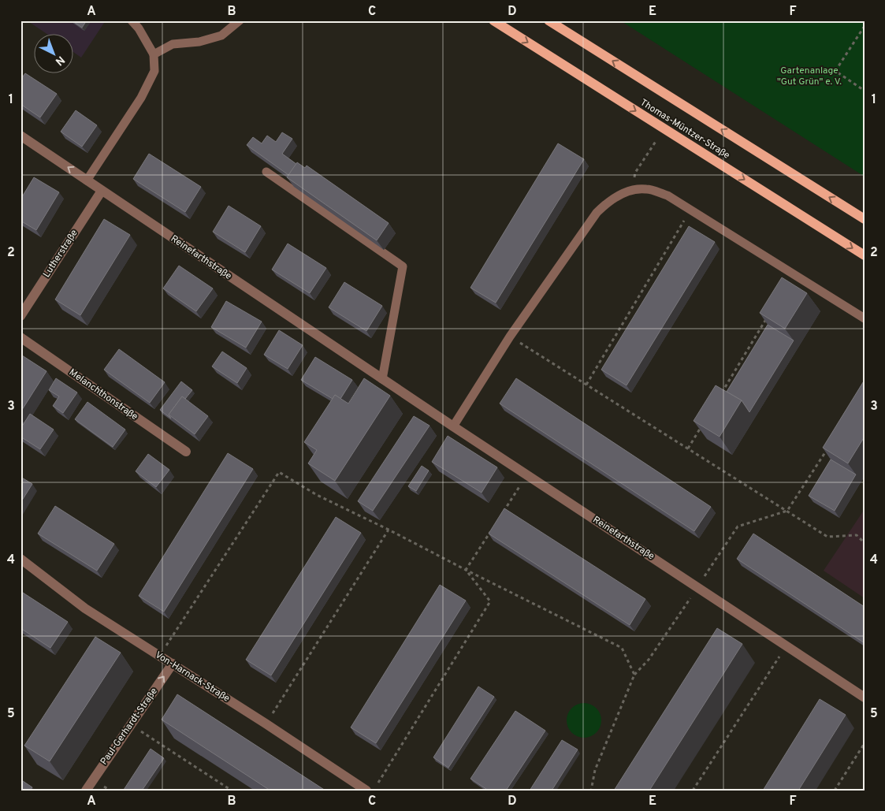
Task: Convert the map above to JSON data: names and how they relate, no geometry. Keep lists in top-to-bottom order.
{
  "streets": {
    "main road": ["Thomas-Müntzer-Straße"],
    "street": [
      "Lutherstraße",
      "Reinefarthstraße",
      "Melanchthonstraße",
      "Von-Harnack-Straße",
      "Paul-Gerhardt-Straße"
    ]
  },
  "crossings": [
    ["Lutherstraße", "Reinefarthstraße"],
    ["Von-Harnack-Straße", "Paul-Gerhardt-Straße"]
  ],
  "one_way": ["Paul-Gerhardt-Straße"],
  "parks": ["Gartenanlage \"Gut Grün\" e. V."],
  "north": "bottom right",
  "grid": {
    "columns": [
      "A",
      "B",
      "C",
      "D",
      "E",
      "F"
    ],
    "rows": [
      "1",
      "2",
      "3",
      "4",
      "5"
    ]
  }
}
